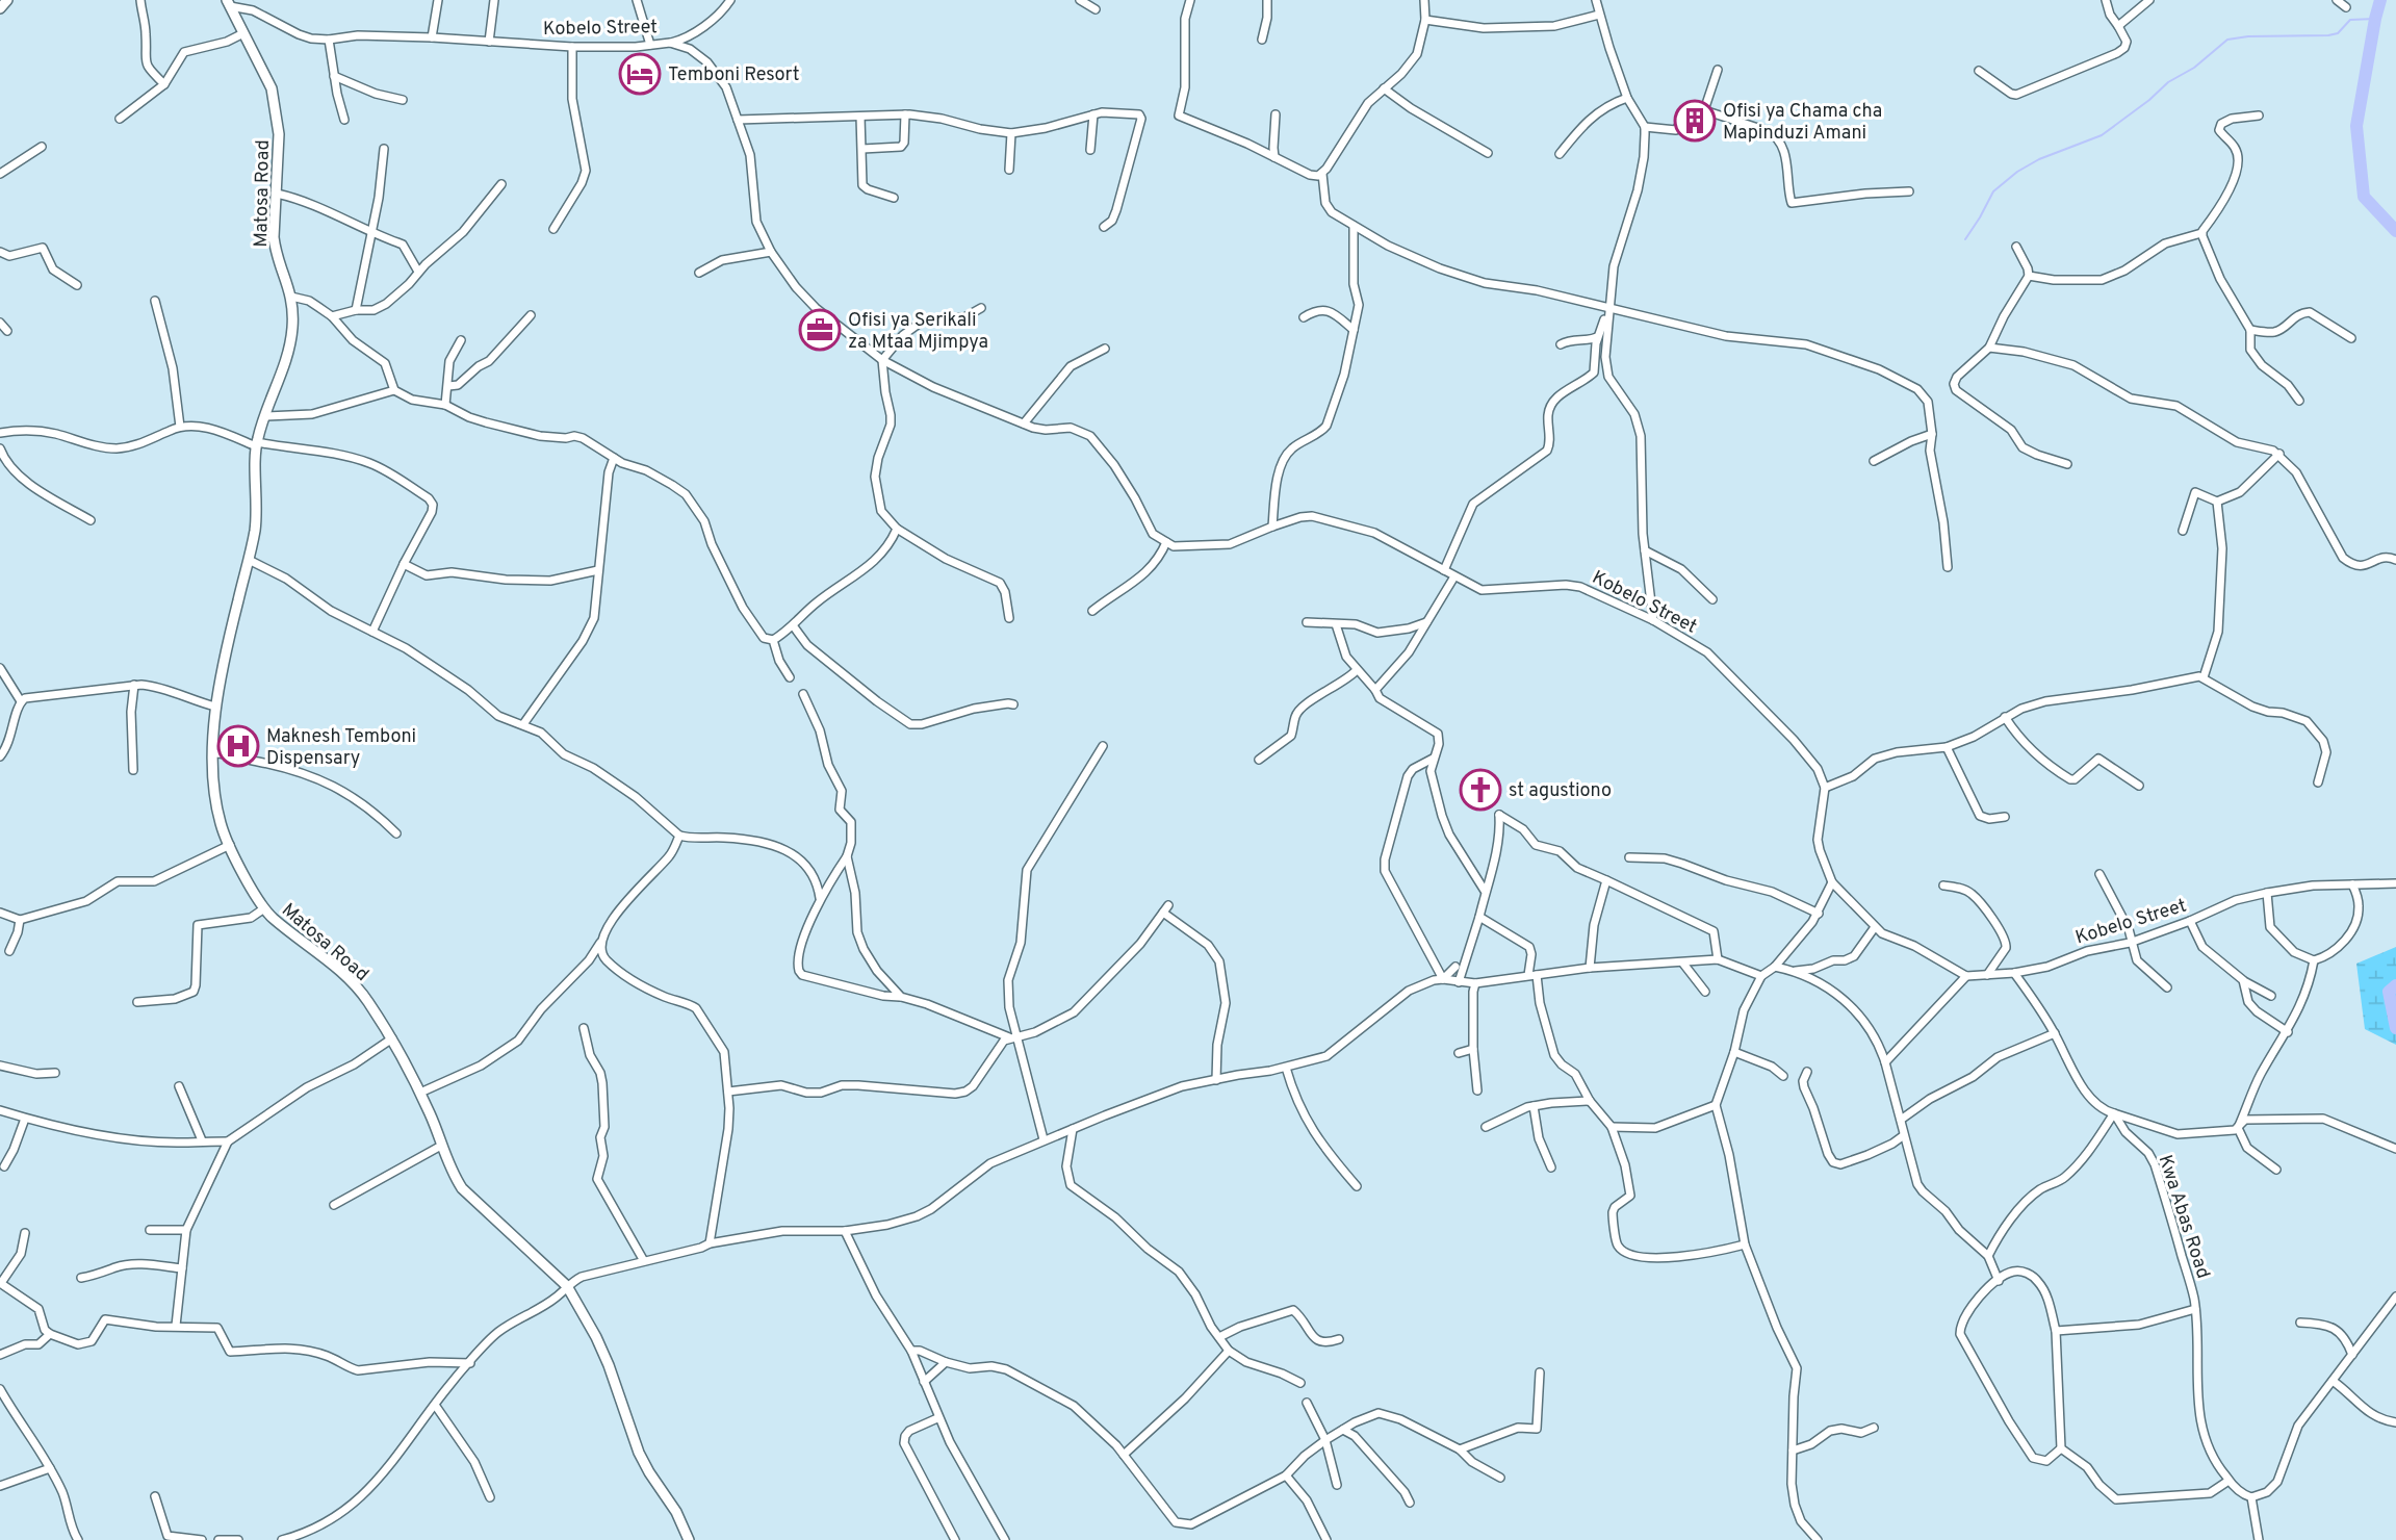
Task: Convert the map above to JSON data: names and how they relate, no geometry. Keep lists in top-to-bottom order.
{
  "streets": {
    "street": ["Kobelo Street", "Matosa Road", "Kwa Abas Road"]
  },
  "crossings": [
    ["Kobelo Street", "Matosa Road"],
    ["Kobelo Street", "Kwa Abas Road"]
  ],
  "places": {
    "hotel": ["Temboni Resort"],
    "building": ["Ofisi ya Chama cha Mapinduzi Amani"],
    "office": ["Ofisi ya Serikali za Mtaa Mjimpya"],
    "hospital": ["Maknesh Temboni Dispensary"],
    "church": ["st agustiono"]
  }
}
